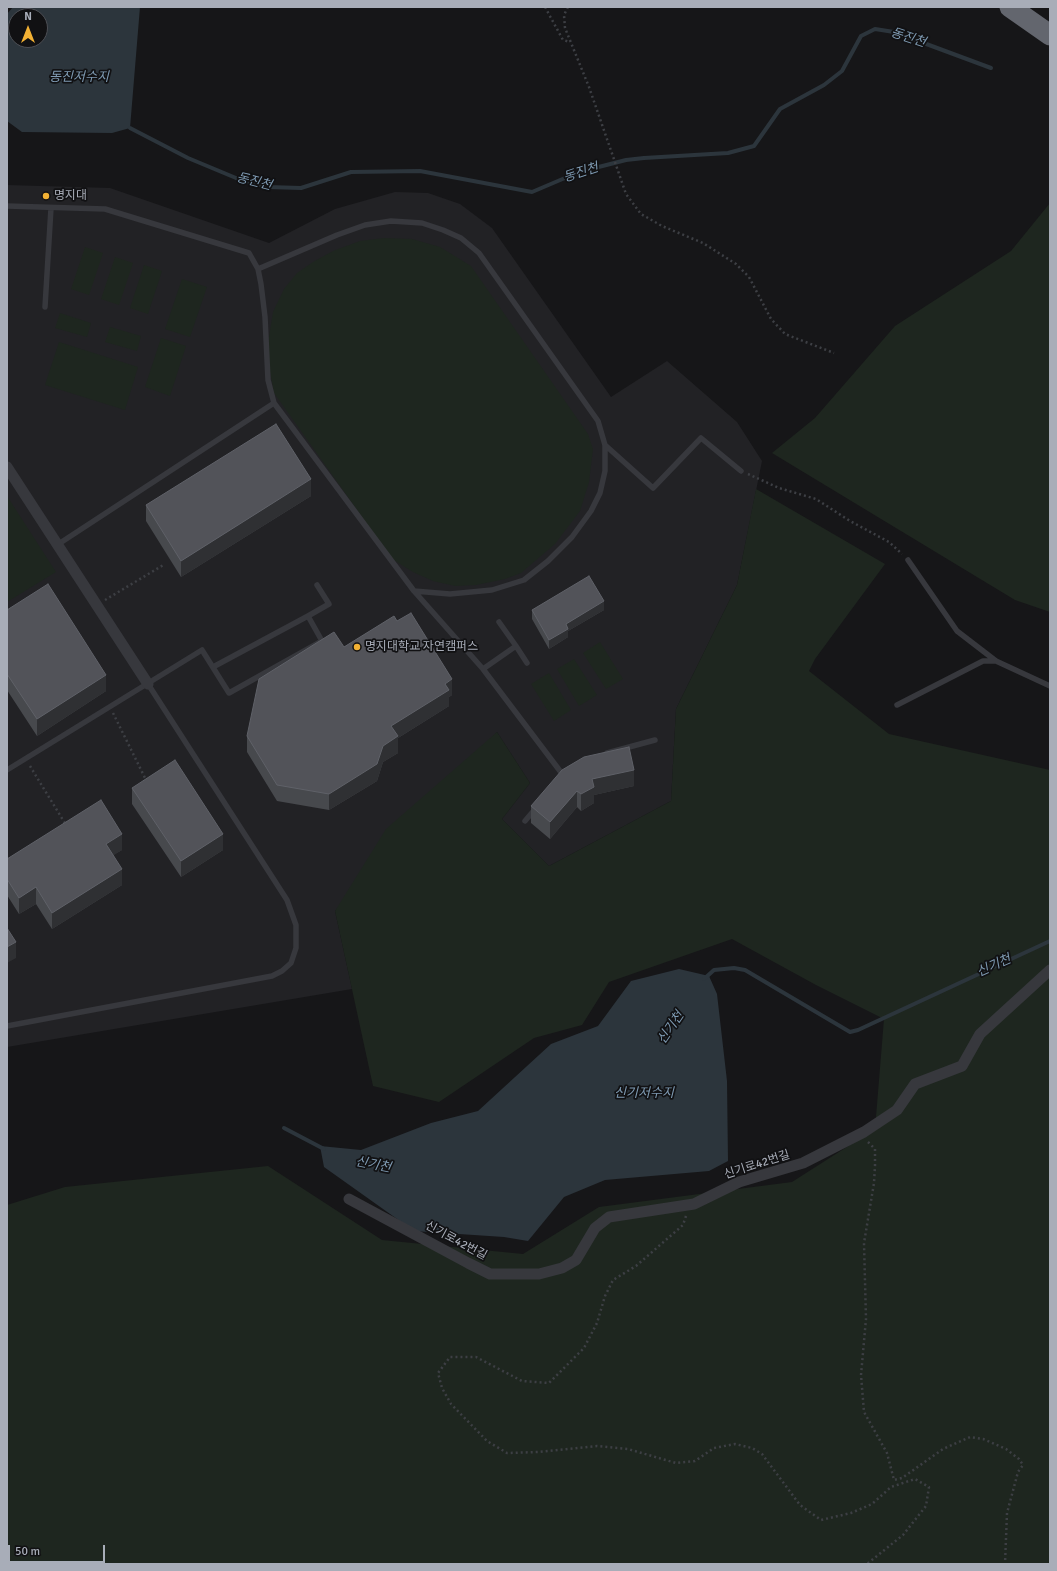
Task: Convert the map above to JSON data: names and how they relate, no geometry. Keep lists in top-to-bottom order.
{
  "streets": {
    "street": ["신기로42번길"]
  },
  "water": [
    "동진천",
    "동진저수지",
    "신기천",
    "신기저수지"
  ],
  "places": ["명지대", "명지대학교 자연캠퍼스"],
  "scale_bar": "50 m",
  "north": "top"
}
